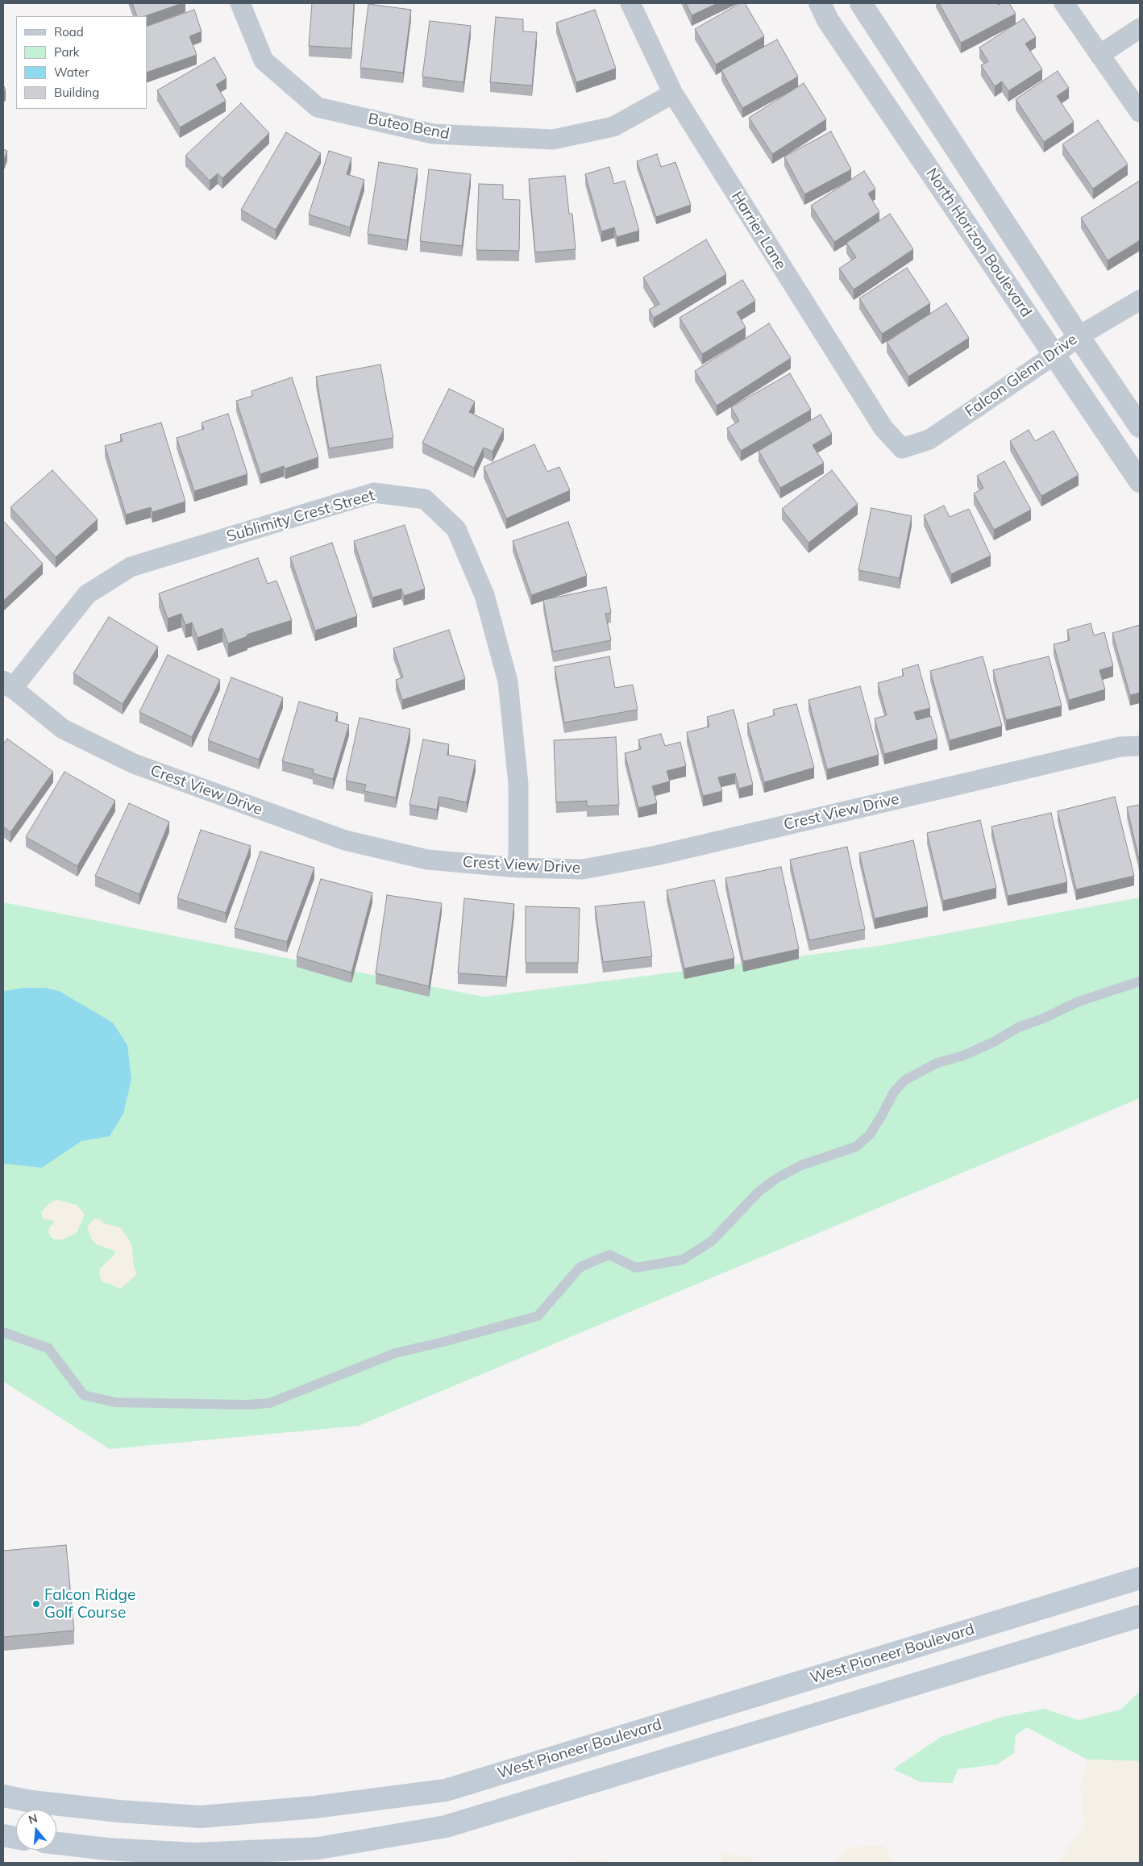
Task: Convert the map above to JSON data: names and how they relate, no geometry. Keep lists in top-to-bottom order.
{
  "streets": {
    "main road": ["West Pioneer Boulevard"],
    "street": [
      "Buteo Bend",
      "Harrier Lane",
      "North Horizon Boulevard",
      "Falcon Glenn Drive",
      "Sublimity Crest Street",
      "Crest View Drive"
    ]
  },
  "crossings": [
    ["Buteo Bend", "Harrier Lane"],
    ["Harrier Lane", "Falcon Glenn Drive"],
    ["North Horizon Boulevard", "Falcon Glenn Drive"],
    ["Sublimity Crest Street", "Crest View Drive"]
  ],
  "places": ["Falcon Ridge Golf Course"],
  "legend": [
    "Road",
    "Park",
    "Water",
    "Building"
  ],
  "north": "top"
}
